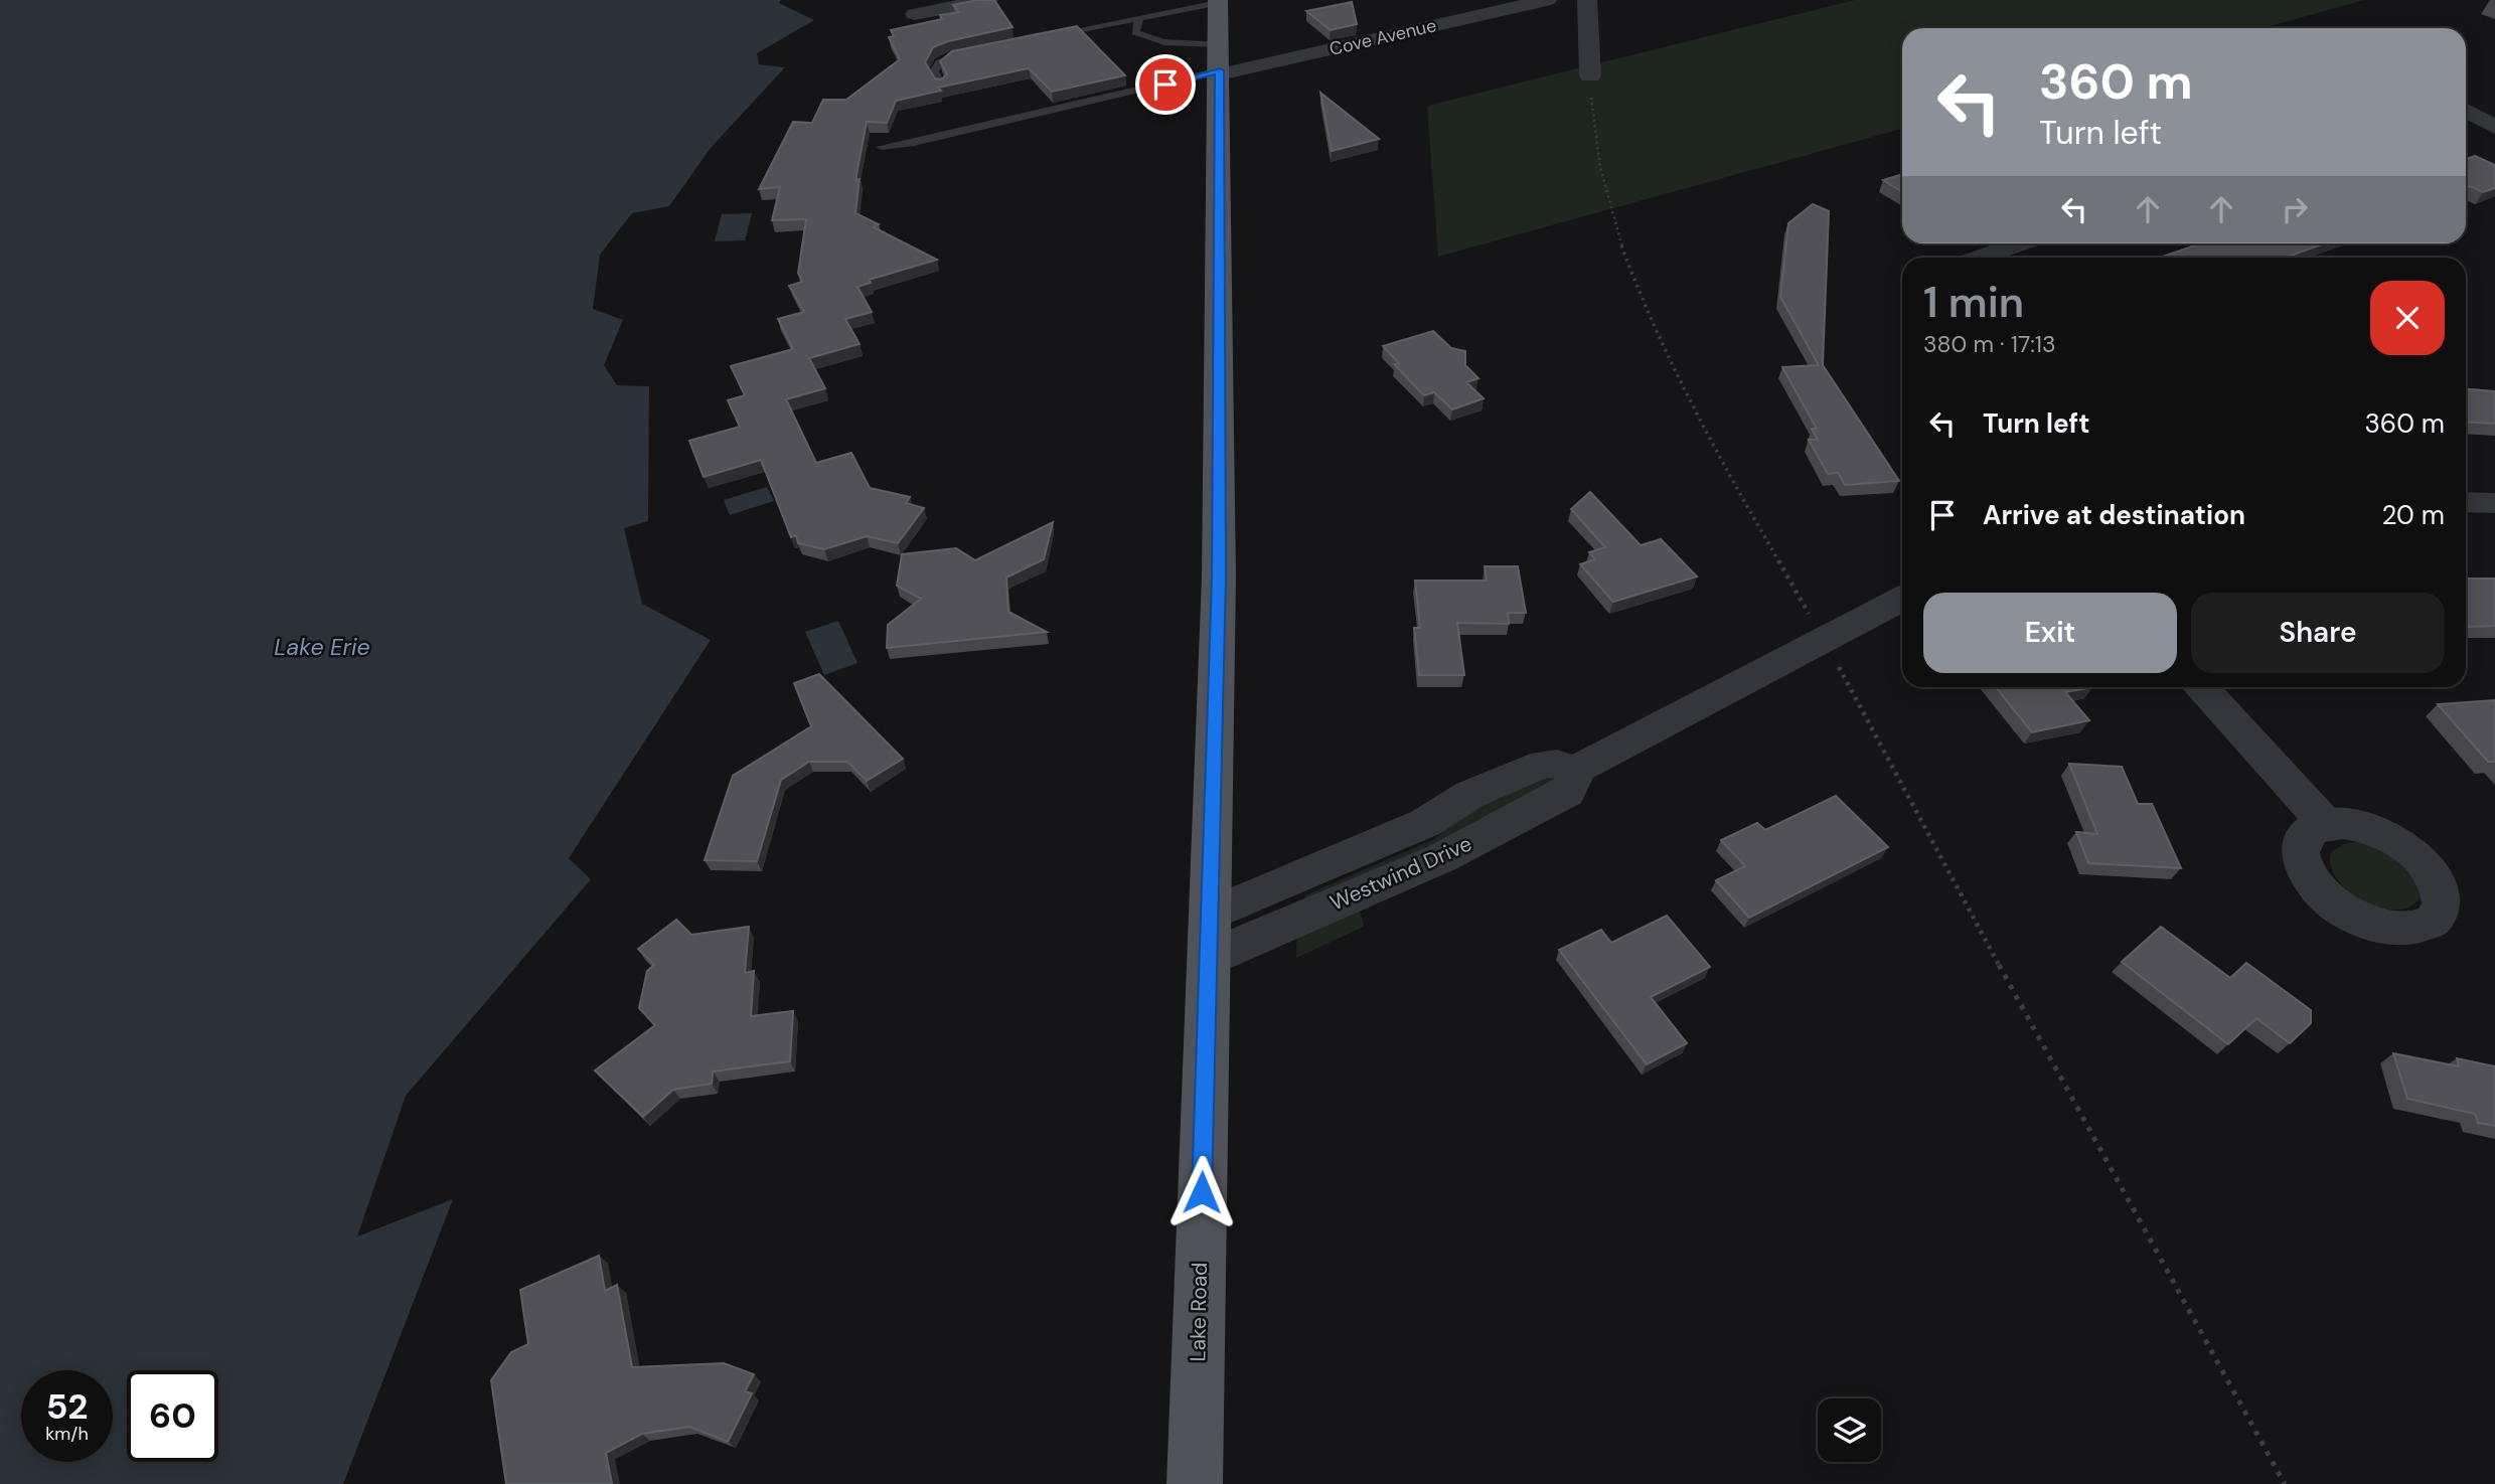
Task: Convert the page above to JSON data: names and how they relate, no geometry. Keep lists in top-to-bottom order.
{
  "streets": {
    "main road": ["Lake Road"],
    "street": ["Cove Avenue", "Westwind Drive"]
  },
  "crossings": [
    ["Cove Avenue", "Lake Road"],
    ["Westwind Drive", "Lake Road"]
  ],
  "water": ["Lake Erie"],
  "page": {
    "turn": ["360 m", "Turn left"],
    "heading": ["1 min", "380 m · 17:13"],
    "list": [
      {
        "name": "Turn left",
        "value": "360 m"
      },
      {
        "name": "Arrive at destination",
        "value": "20 m"
      }
    ],
    "buttons": ["Exit", "Share"],
    "speed": "52 km/h",
    "limit": "60"
  }
}
